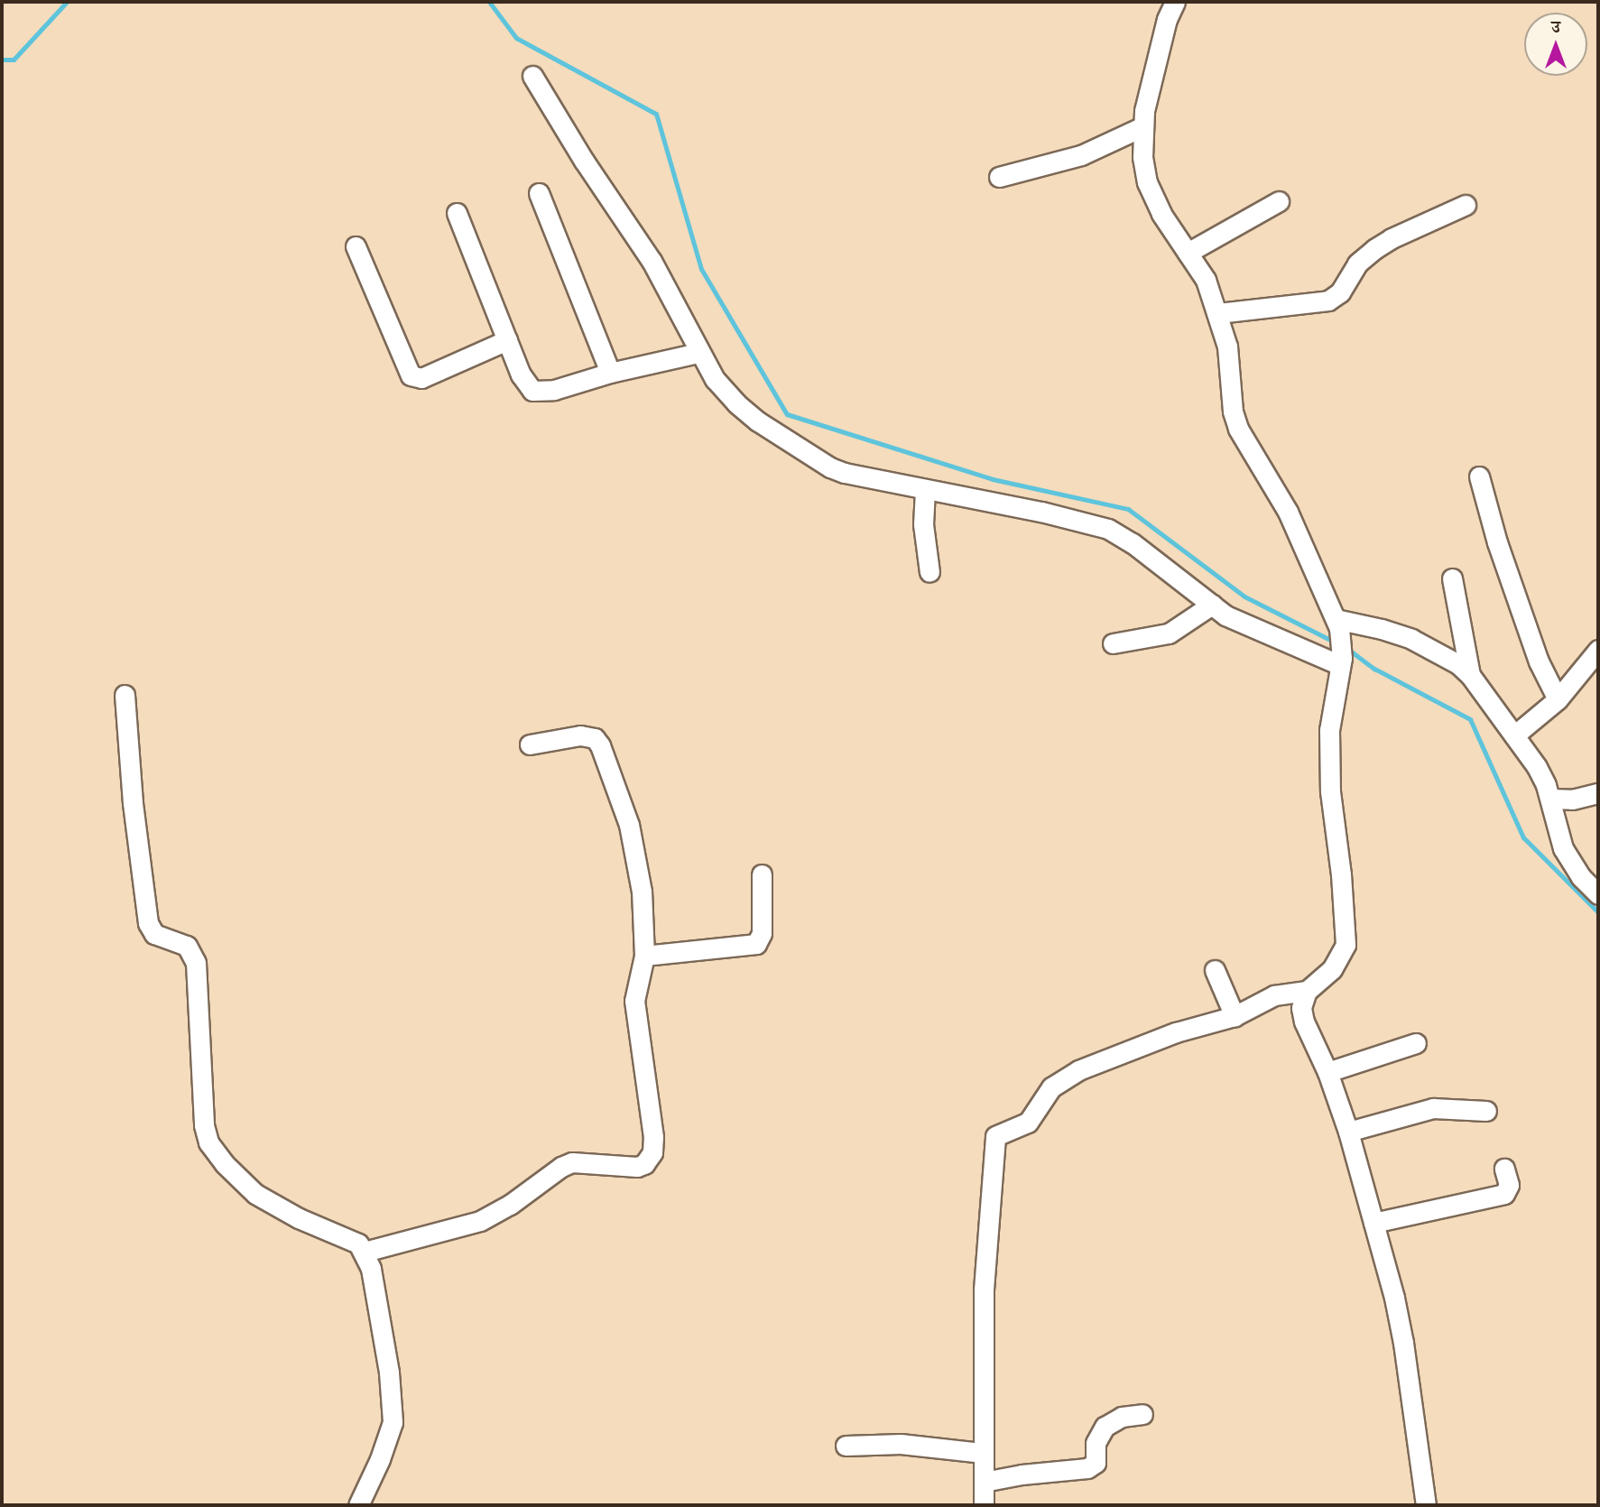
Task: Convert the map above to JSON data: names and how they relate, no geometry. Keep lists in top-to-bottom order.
{
  "north": "top"
}
